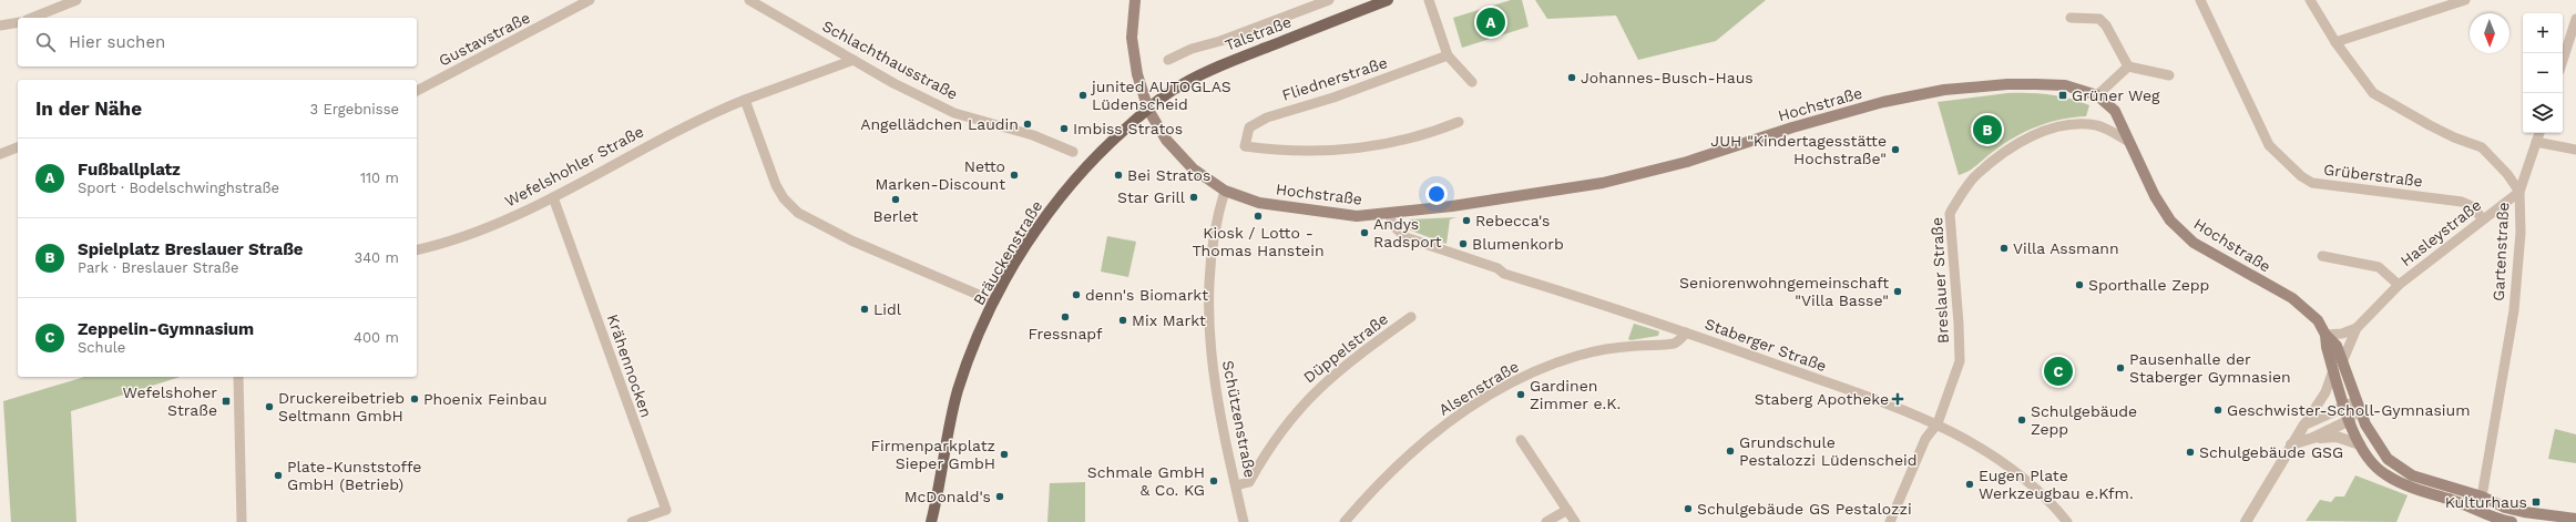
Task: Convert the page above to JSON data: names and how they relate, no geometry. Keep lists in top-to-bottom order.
{
  "streets": {
    "main road": ["Talstraße", "Hochstraße", "Bräuckenstraße"],
    "street": [
      "Gustavstraße",
      "Schlachthausstraße",
      "Fliednerstraße",
      "Wefelshohler Straße",
      "Grüberstraße",
      "Hasleystraße",
      "Gartenstraße",
      "Breslauer Straße",
      "Staberger Straße",
      "Düppelstraße",
      "Krähennocken",
      "Alsenstraße",
      "Schützenstraße"
    ]
  },
  "crossings": [
    ["Talstraße", "Hochstraße"],
    ["Talstraße", "Bräuckenstraße"],
    ["Schlachthausstraße", "Wefelshohler Straße"],
    ["Hochstraße", "Hasleystraße"],
    ["Hochstraße", "Bräuckenstraße"],
    ["Hochstraße", "Breslauer Straße"],
    ["Hochstraße", "Staberger Straße"],
    ["Hochstraße", "Schützenstraße"],
    ["Wefelshohler Straße", "Krähennocken"],
    ["Grüberstraße", "Hasleystraße"],
    ["Hasleystraße", "Gartenstraße"],
    ["Breslauer Straße", "Staberger Straße"],
    ["Staberger Straße", "Alsenstraße"],
    ["Düppelstraße", "Schützenstraße"]
  ],
  "places": {
    "other": [
      "Johannes-Busch-Haus",
      "junited AUTOGLAS Lüdenscheid",
      "Angellädchen Laudin",
      "Imbiss Stratos",
      "JUH \"Kindertagesstätte Hochstraße\"",
      "Netto Marken-Discount",
      "Bei Stratos",
      "Star Grill",
      "Berlet",
      "Kiosk / Lotto - Thomas Hanstein",
      "Rebecca's",
      "Andys Radsport",
      "Blumenkorb",
      "Villa Assmann",
      "Sporthalle Zepp",
      "Seniorenwohngemeinschaft \"Villa Basse\"",
      "denn's Biomarkt",
      "Lidl",
      "Fressnapf",
      "Mix Markt",
      "Pausenhalle der Staberger Gymnasien",
      "Gardinen Zimmer e.K.",
      "Phoenix Feinbau",
      "Druckereibetrieb Seltmann GmbH",
      "Geschwister-Scholl-Gymnasium",
      "Schulgebäude Zepp",
      "Grundschule Pestalozzi Lüdenscheid",
      "Schulgebäude GSG",
      "Firmenparkplatz Sieper GmbH",
      "Plate-Kunststoffe GmbH (Betrieb)",
      "Schmale GmbH & Co. KG",
      "Eugen Plate Werkzeugbau e.Kfm.",
      "McDonald's",
      "Schulgebäude GS Pestalozzi"
    ],
    "transit": ["Grüner Weg", "Wefelshoher Straße", "Kulturhaus"],
    "health": ["Staberg Apotheke"]
  },
  "north": "bottom",
  "page": {
    "pins": ["A", "B", "C"],
    "map_buttons": ["+", "−"],
    "search": "Hier suchen",
    "heading": ["In der Nähe", "3 Ergebnisse"],
    "list": [
      {
        "mark": "A",
        "name": "Fußballplatz",
        "note": "Sport · Bodelschwinghstraße",
        "value": "110 m"
      },
      {
        "mark": "B",
        "name": "Spielplatz Breslauer Straße",
        "note": "Park · Breslauer Straße",
        "value": "340 m"
      },
      {
        "mark": "C",
        "name": "Zeppelin-Gymnasium",
        "note": "Schule",
        "value": "400 m"
      }
    ]
  }
}
